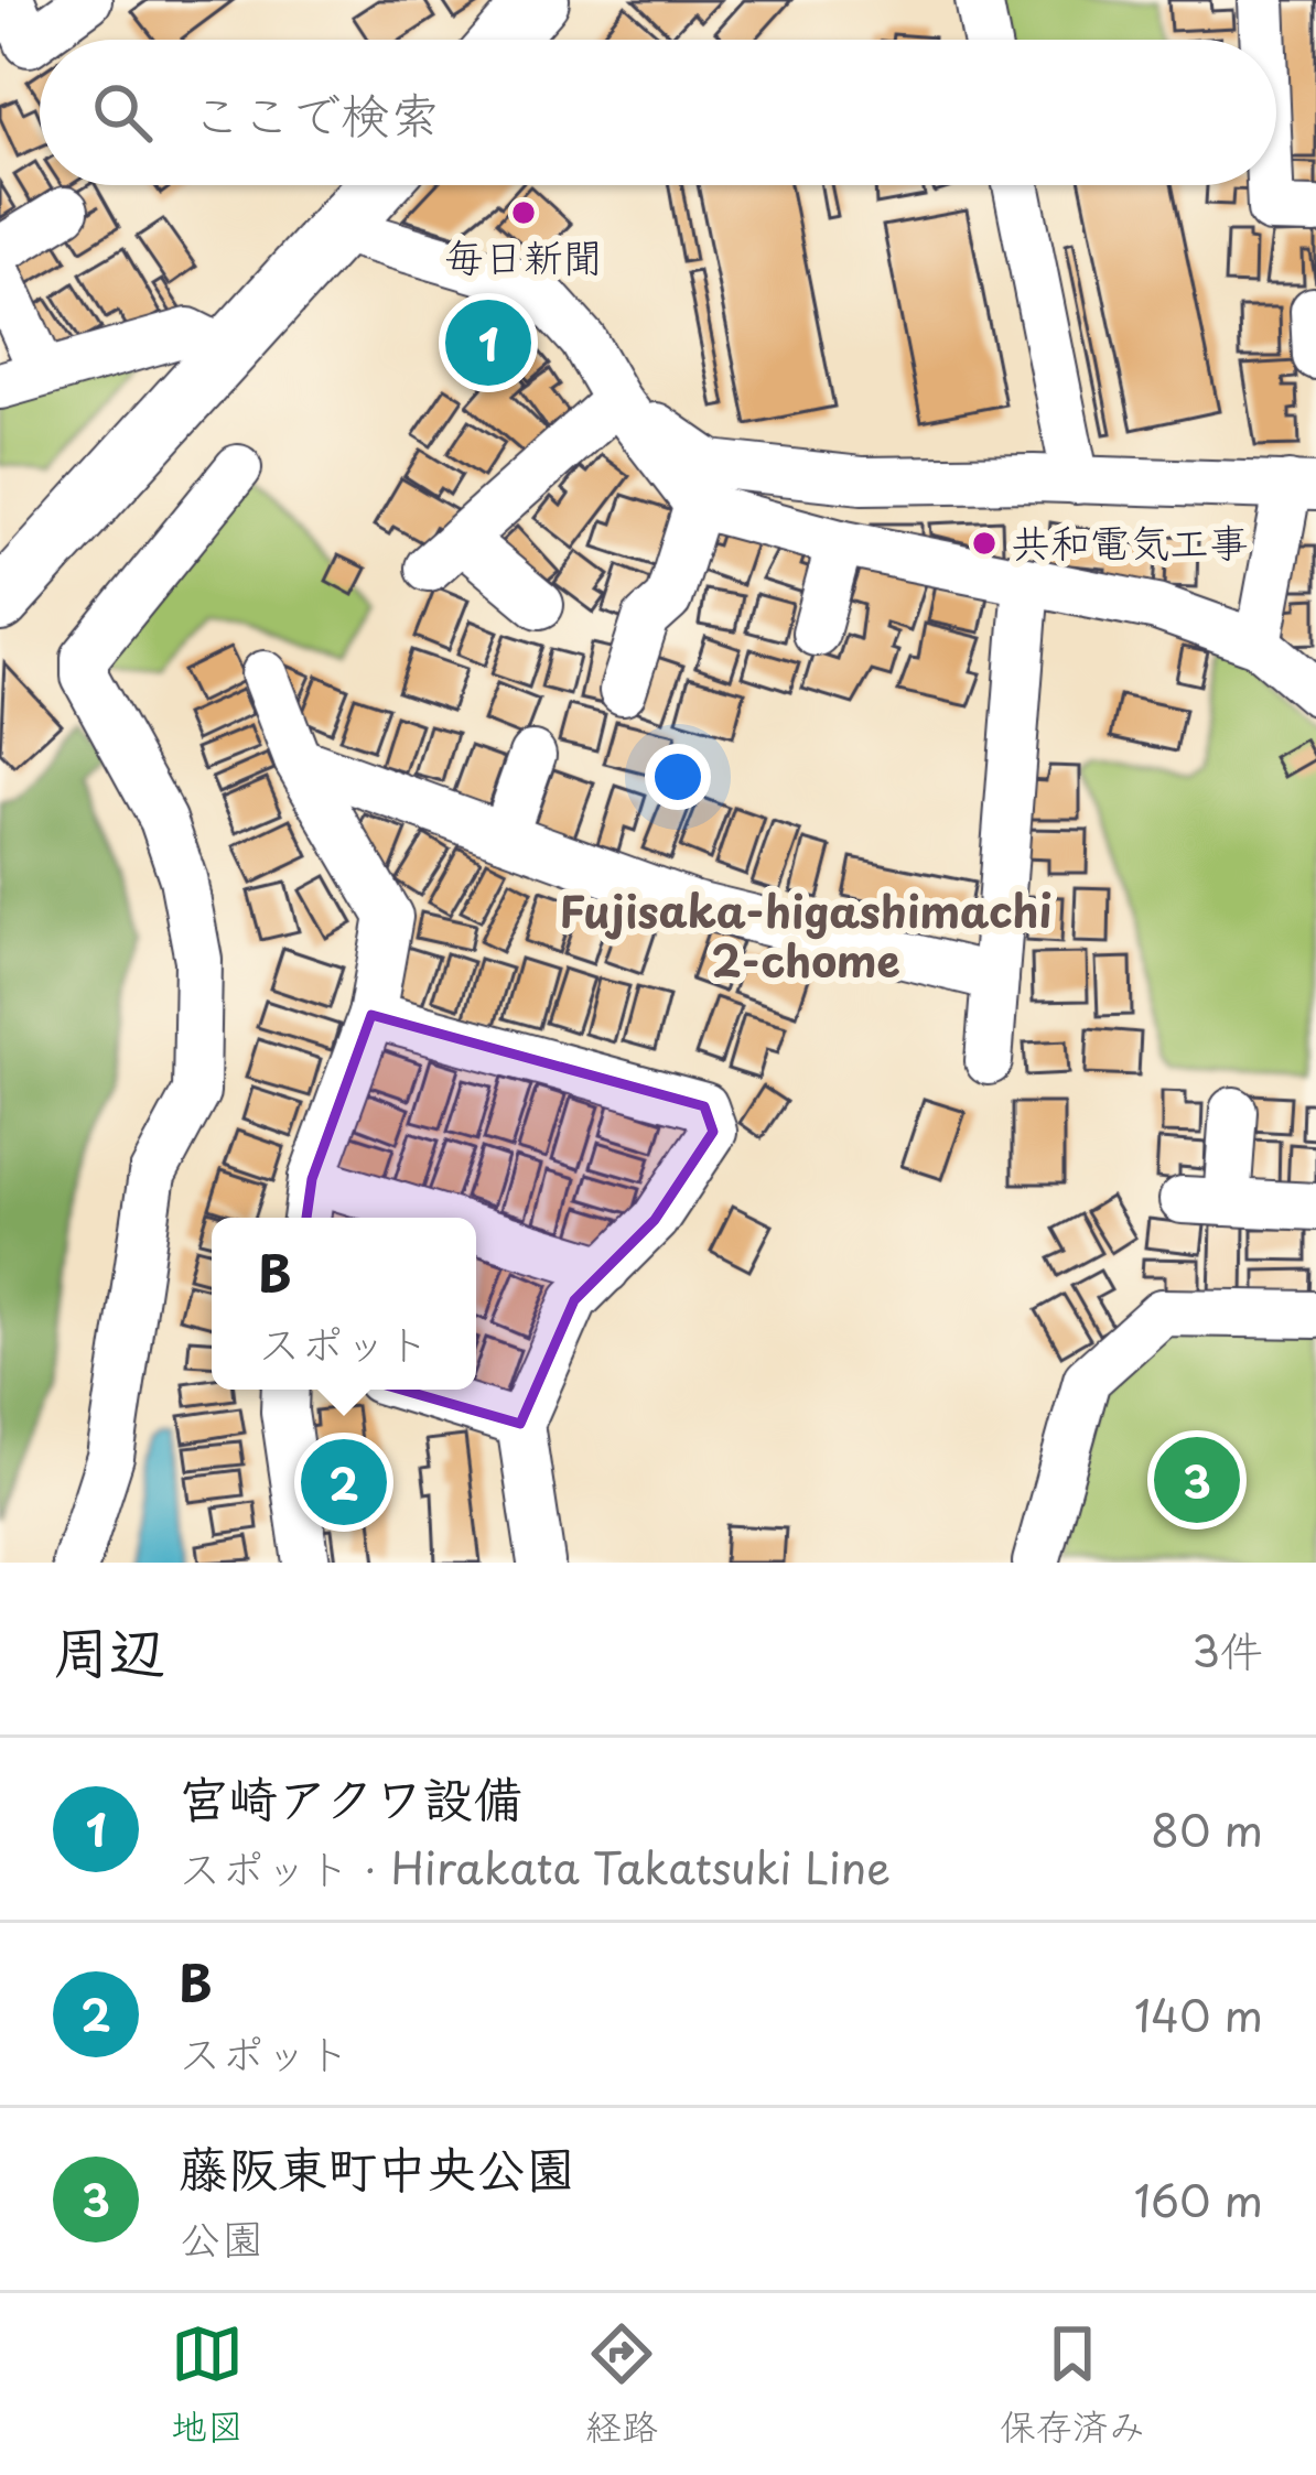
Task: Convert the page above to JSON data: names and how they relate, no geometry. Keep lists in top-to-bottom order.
{
  "districts": ["Fujisaka-higashimachi 2-chome"],
  "places": ["毎日新聞", "共和電気工事"],
  "page": {
    "search": "ここで検索",
    "pins": ["1", "3", "2"],
    "popup": ["B", "スポット"],
    "heading": ["周辺", "3件"],
    "list": [
      {
        "mark": "1",
        "name": "宮崎アクワ設備",
        "note": "スポット · Hirakata Takatsuki Line",
        "value": "80 m"
      },
      {
        "mark": "2",
        "name": "B",
        "note": "スポット",
        "value": "140 m"
      },
      {
        "mark": "3",
        "name": "藤阪東町中央公園",
        "note": "公園",
        "value": "160 m"
      }
    ],
    "nav": ["地図", "経路", "保存済み"]
  }
}
